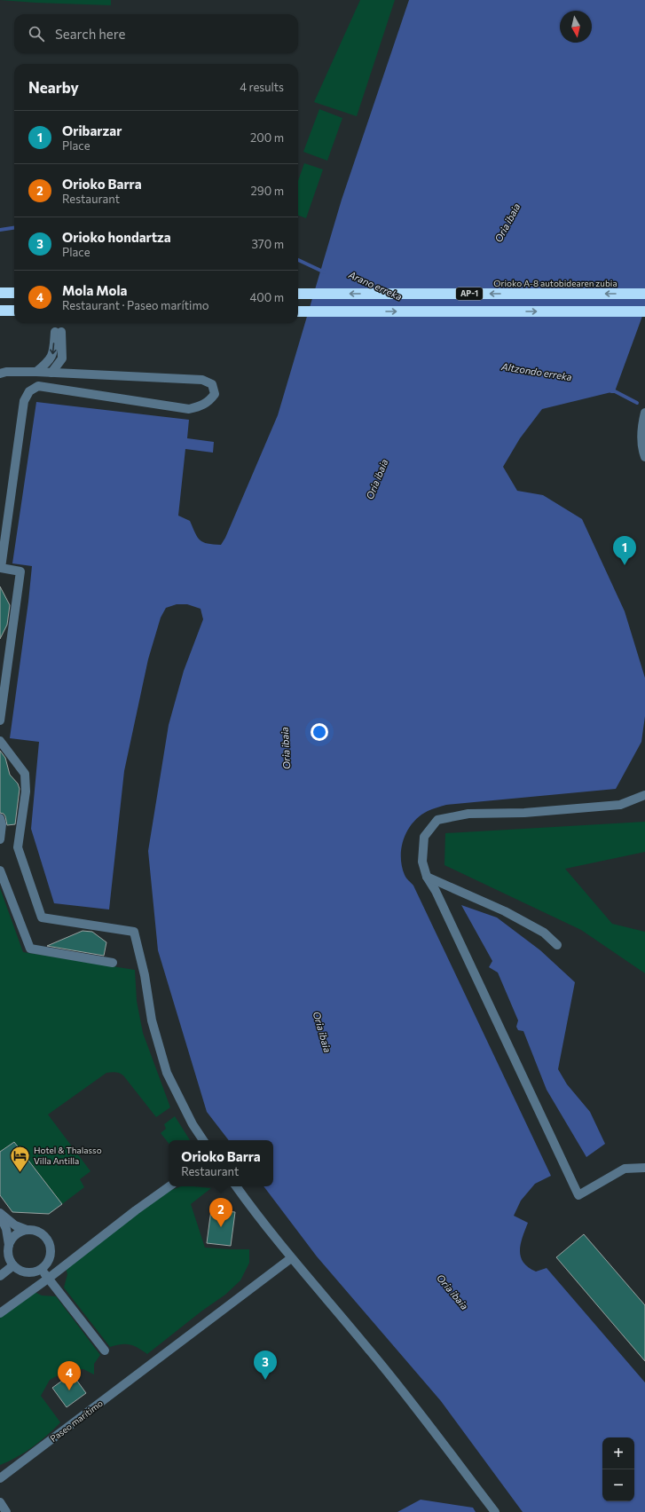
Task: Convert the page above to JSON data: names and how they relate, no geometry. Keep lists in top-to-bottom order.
{
  "streets": {
    "highway": ["Orioko A-8 autobidearen zubia", "AP-1"],
    "street": ["Paseo marítimo"]
  },
  "water": ["Oria ibaia", "Arano erreka", "Altzondo erreka"],
  "places": {
    "hotel": ["Hotel & Thalasso Villa Antilla"]
  },
  "north": "bottom",
  "page": {
    "search": "Search here",
    "heading": ["Nearby", "4 results"],
    "list": [
      {
        "mark": "1",
        "name": "Oribarzar",
        "note": "Place",
        "value": "200 m"
      },
      {
        "mark": "2",
        "name": "Orioko Barra",
        "note": "Restaurant",
        "value": "290 m"
      },
      {
        "mark": "3",
        "name": "Orioko hondartza",
        "note": "Place",
        "value": "370 m"
      },
      {
        "mark": "4",
        "name": "Mola Mola",
        "note": "Restaurant · Paseo marítimo",
        "value": "400 m"
      }
    ],
    "pins": [
      "1",
      "2",
      "3",
      "4"
    ],
    "popup": ["Orioko Barra", "Restaurant"],
    "map_buttons": ["+", "−"]
  }
}
